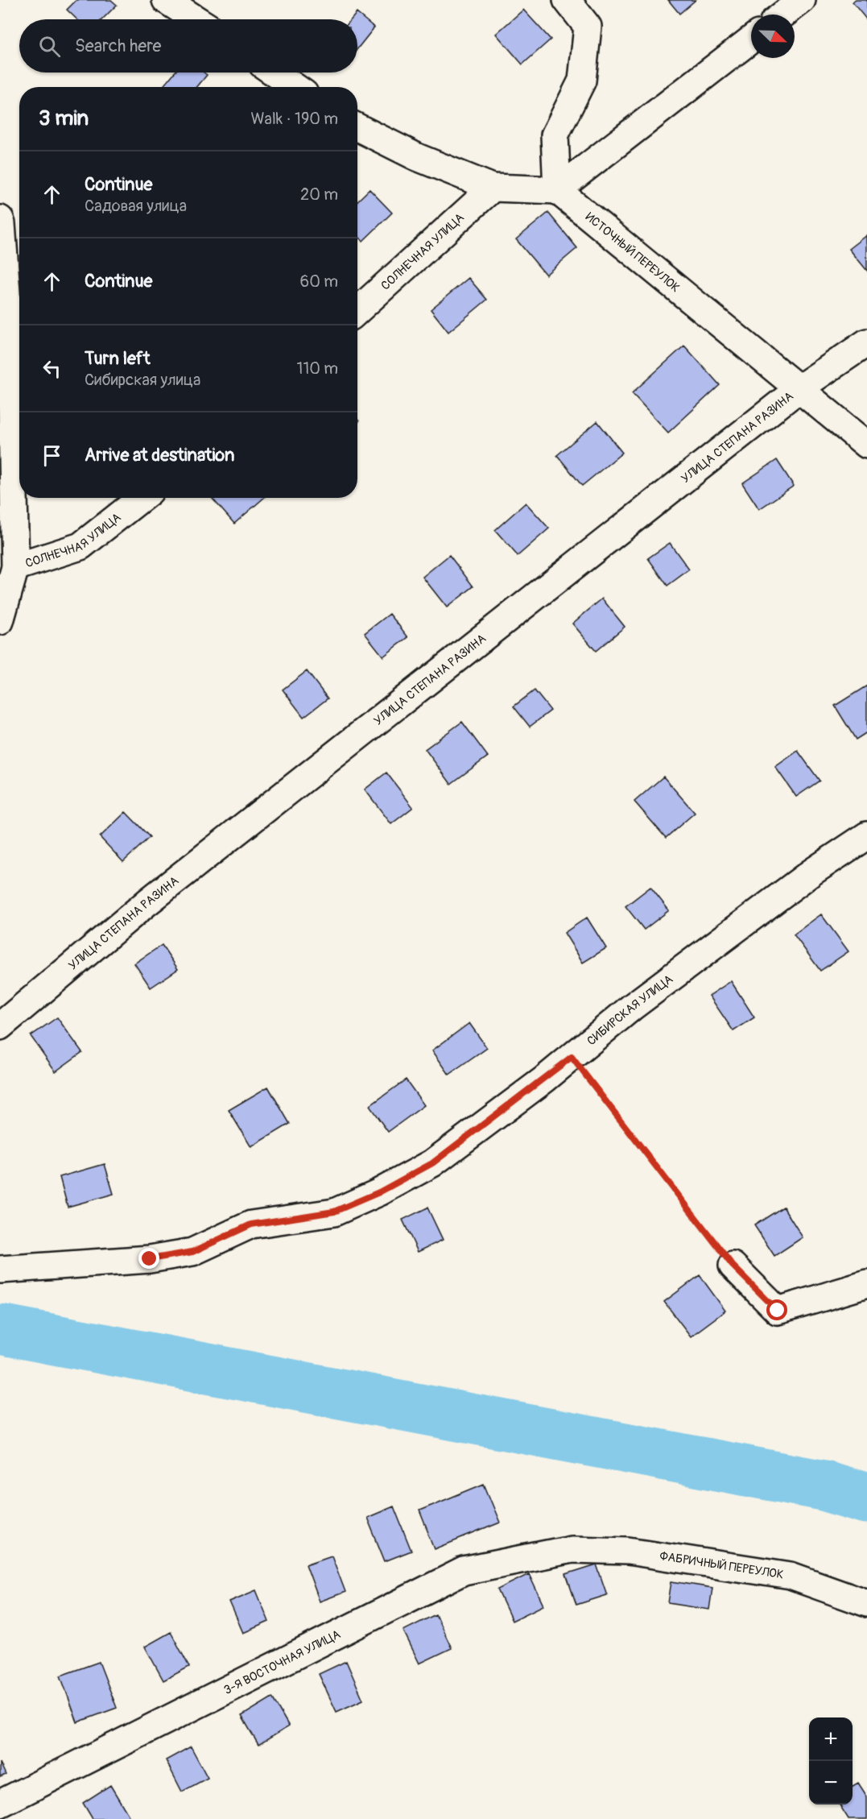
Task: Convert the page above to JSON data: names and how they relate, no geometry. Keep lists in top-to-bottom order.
{
  "streets": {
    "street": [
      "СОЛНЕЧНАЯ УЛИЦА",
      "ИСТОЧНЫЙ ПЕРЕУЛОК",
      "УЛИЦА СТЕПАНА РАЗИНА",
      "СИБИРСКАЯ УЛИЦА",
      "ФАБРИЧНЫЙ ПЕРЕУЛОК",
      "3-Я ВОСТОЧНАЯ УЛИЦА"
    ]
  },
  "crossings": [
    ["ИСТОЧНЫЙ ПЕРЕУЛОК", "УЛИЦА СТЕПАНА РАЗИНА"],
    ["ФАБРИЧНЫЙ ПЕРЕУЛОК", "3-Я ВОСТОЧНАЯ УЛИЦА"]
  ],
  "north": "bottom right",
  "page": {
    "search": "Search here",
    "heading": ["3 min", "Walk · 190 m"],
    "list": [
      ["Continue", "Садовая улица", "20 m"],
      ["Continue", "60 m"],
      ["Turn left", "Сибирская улица", "110 m"],
      "Arrive at destination"
    ],
    "map_buttons": ["+", "−"]
  }
}
